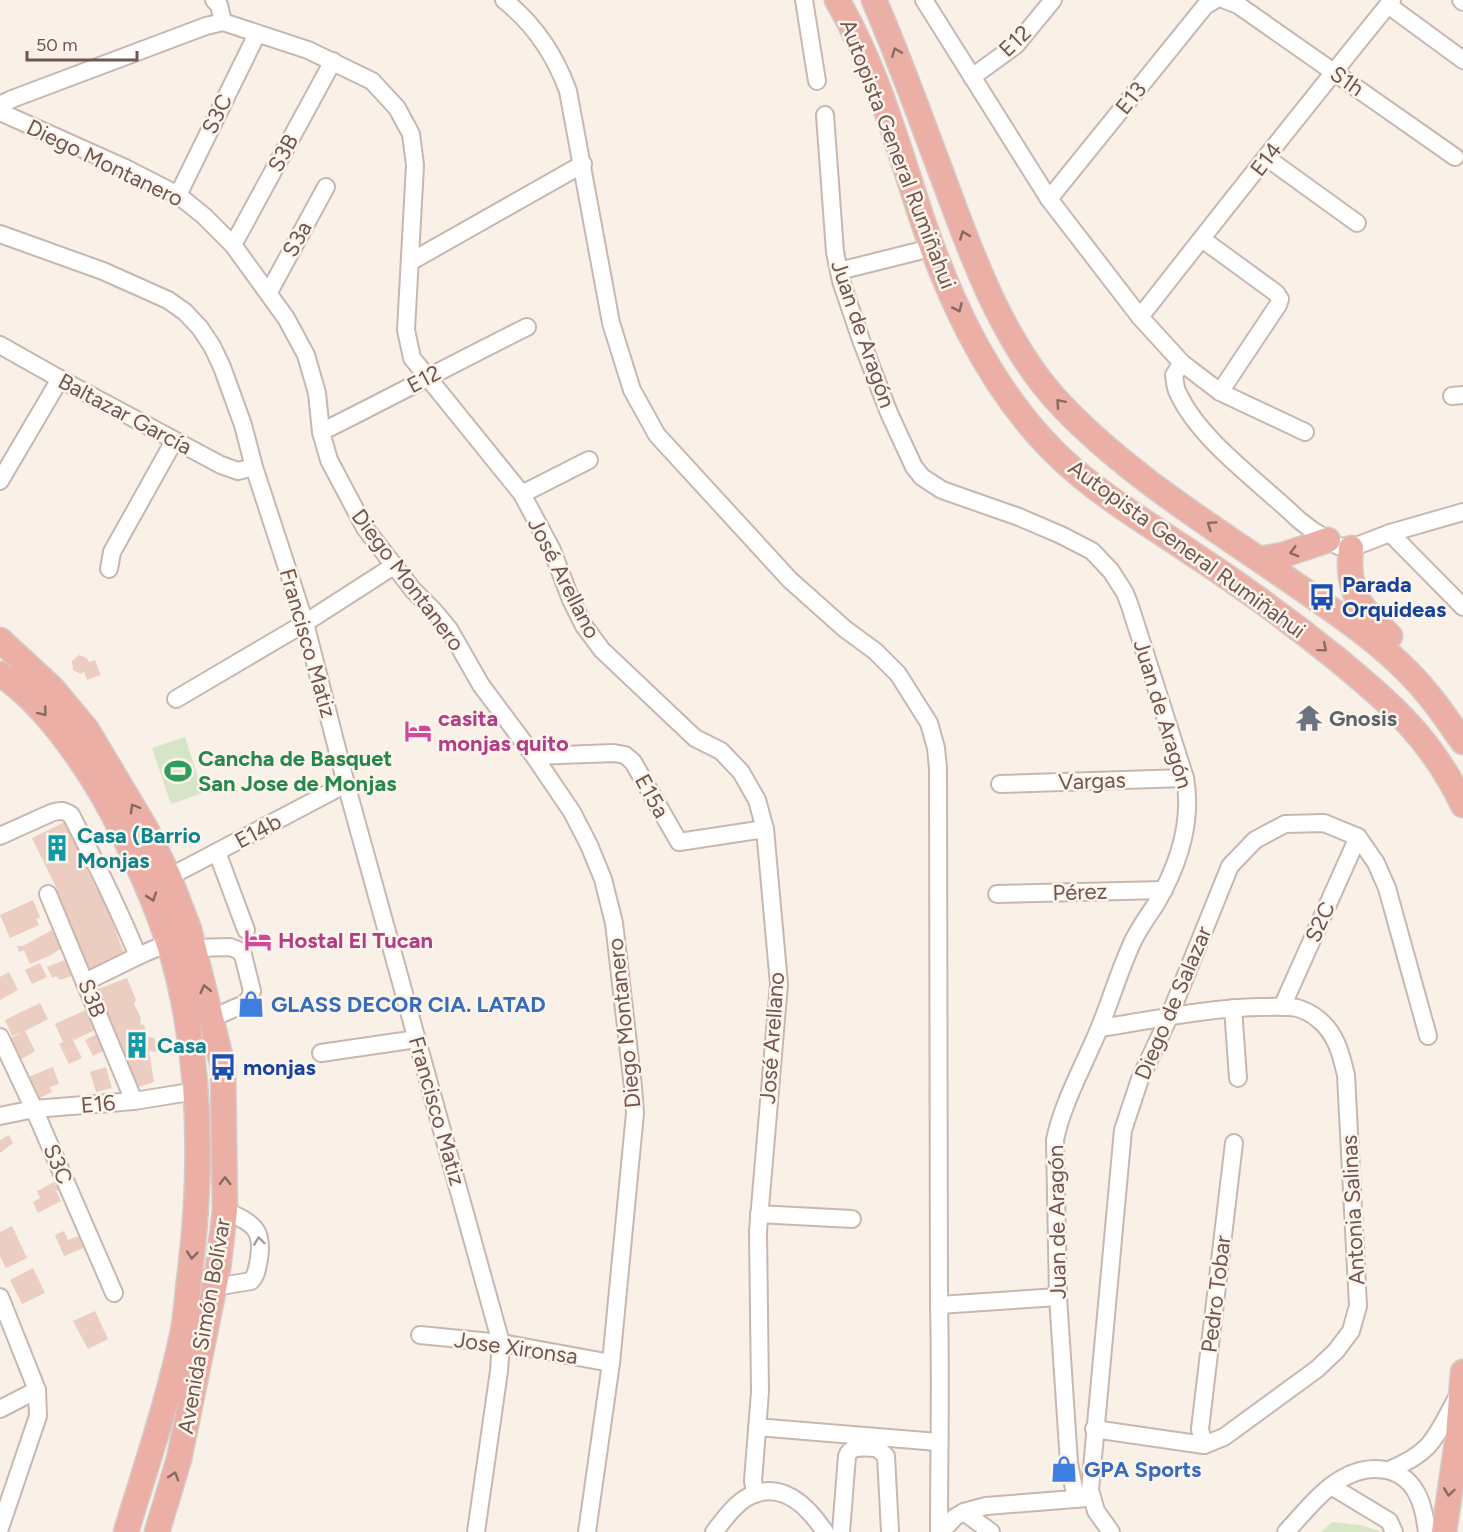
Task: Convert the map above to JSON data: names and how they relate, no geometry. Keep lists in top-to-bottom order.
{
  "streets": {
    "highway": ["Autopista General Rumiñahui", "Avenida Simón Bolívar"],
    "street": [
      "E12",
      "S1h",
      "E13",
      "S3C",
      "S3B",
      "E14",
      "Diego Montanero",
      "S3a",
      "Juan de Aragón",
      "Baltazar García",
      "José Arellano",
      "Francisco Matiz",
      "Vargas",
      "E15a",
      "E14b",
      "Pérez",
      "S2C",
      "Diego de Salazar",
      "E16",
      "Antonia Salinas",
      "Pedro Tobar",
      "Jose Xironsa"
    ]
  },
  "crossings": [
    ["E12", "Diego Montanero"],
    ["E12", "José Arellano"],
    ["S1h", "E14"],
    ["S3C", "Diego Montanero"],
    ["S3C", "José Arellano"],
    ["S3C", "E16"],
    ["S3B", "Diego Montanero"],
    ["S3B", "José Arellano"],
    ["S3B", "E16"],
    ["Diego Montanero", "S3a"],
    ["Diego Montanero", "E15a"],
    ["Diego Montanero", "Jose Xironsa"],
    ["Juan de Aragón", "Vargas"],
    ["Juan de Aragón", "Pérez"],
    ["Juan de Aragón", "Diego de Salazar"],
    ["Juan de Aragón", "Antonia Salinas"],
    ["Baltazar García", "Francisco Matiz"],
    ["José Arellano", "E15a"],
    ["Francisco Matiz", "E14b"],
    ["Francisco Matiz", "Jose Xironsa"],
    ["E14b", "Avenida Simón Bolívar"],
    ["S2C", "Diego de Salazar"],
    ["S2C", "Antonia Salinas"],
    ["Diego de Salazar", "Antonia Salinas"],
    ["E16", "Avenida Simón Bolívar"],
    ["Antonia Salinas", "Pedro Tobar"]
  ],
  "places": {
    "bus stop": ["Parada Orquideas", "monjas"],
    "temple": ["Gnosis"],
    "hotel": ["casita monjas quito", "Hostal El Tucan"],
    "sports": ["Cancha de Basquet San Jose de Monjas"],
    "building": ["Casa (Barrio Monjas", "Casa"],
    "shop": ["GLASS DECOR CIA. LATAD", "GPA Sports"]
  },
  "scale_bar": "50 m"
}
